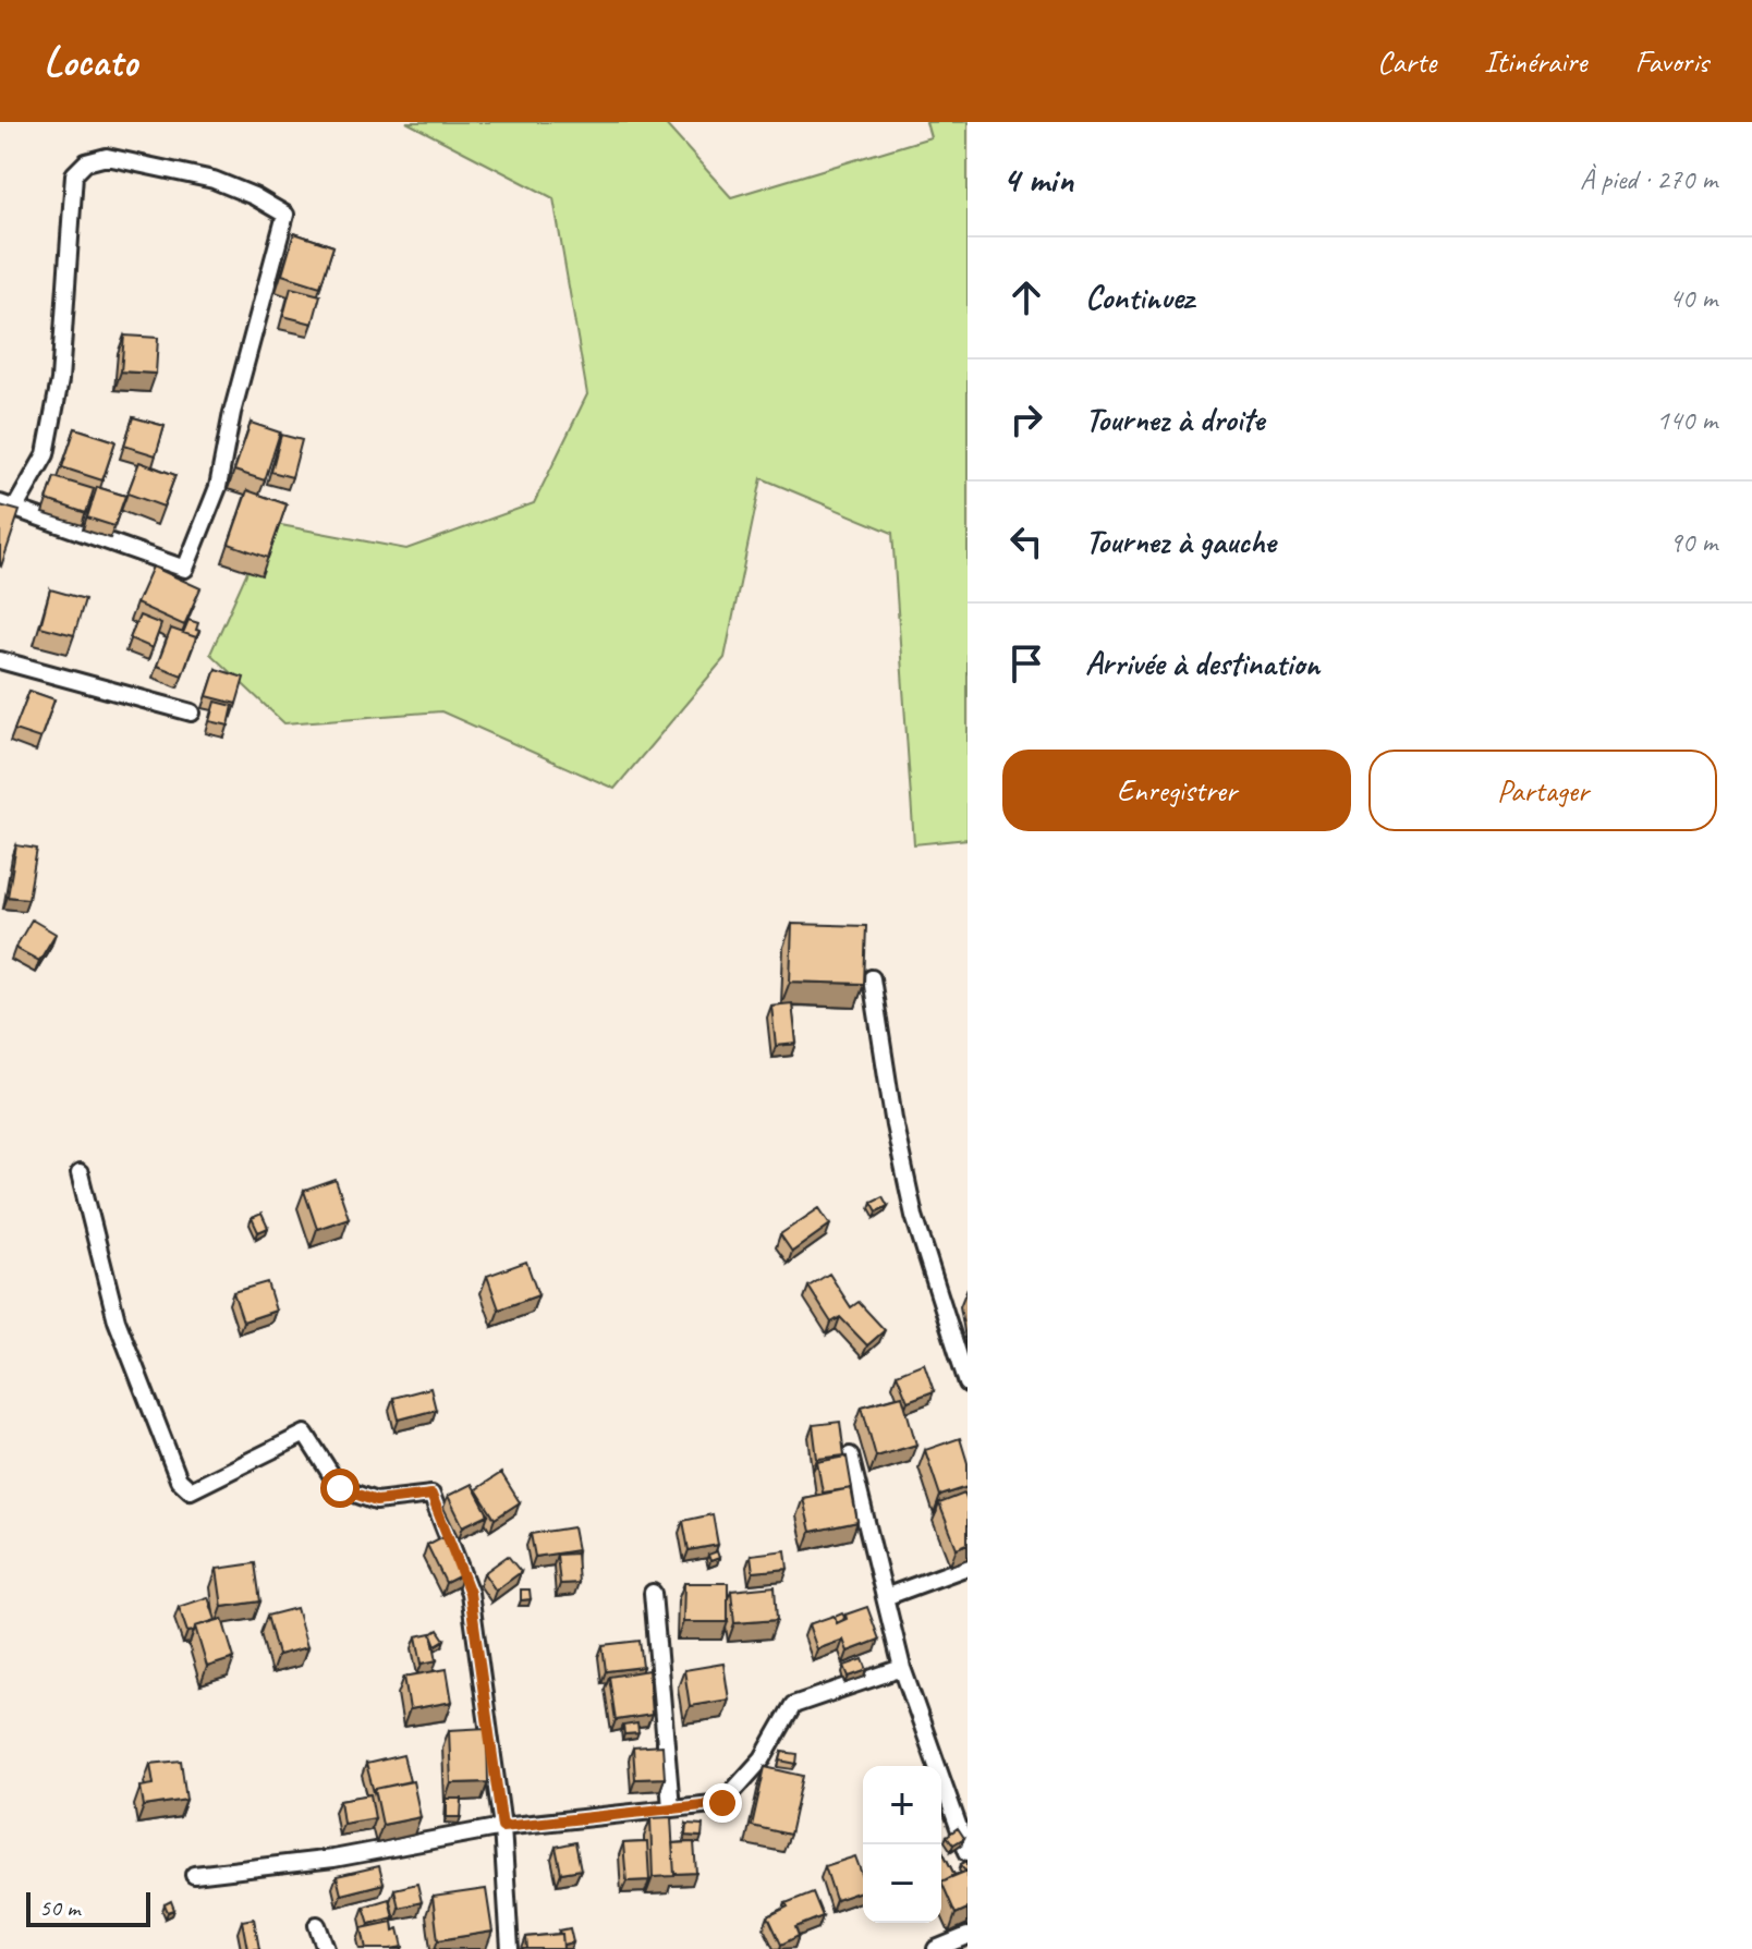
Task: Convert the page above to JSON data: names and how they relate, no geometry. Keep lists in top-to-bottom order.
{
  "scale_bar": "50 m",
  "page": {
    "header": "Locato",
    "nav": ["Carte", "Itinéraire", "Favoris"],
    "heading": ["4 min", "À pied · 270 m"],
    "list": [
      ["Continuez", "40 m"],
      ["Tournez à droite", "140 m"],
      ["Tournez à gauche", "90 m"],
      "Arrivée à destination"
    ],
    "buttons": ["Enregistrer", "Partager"],
    "map_buttons": ["+", "−"],
    "scale": "50 m"
  }
}
